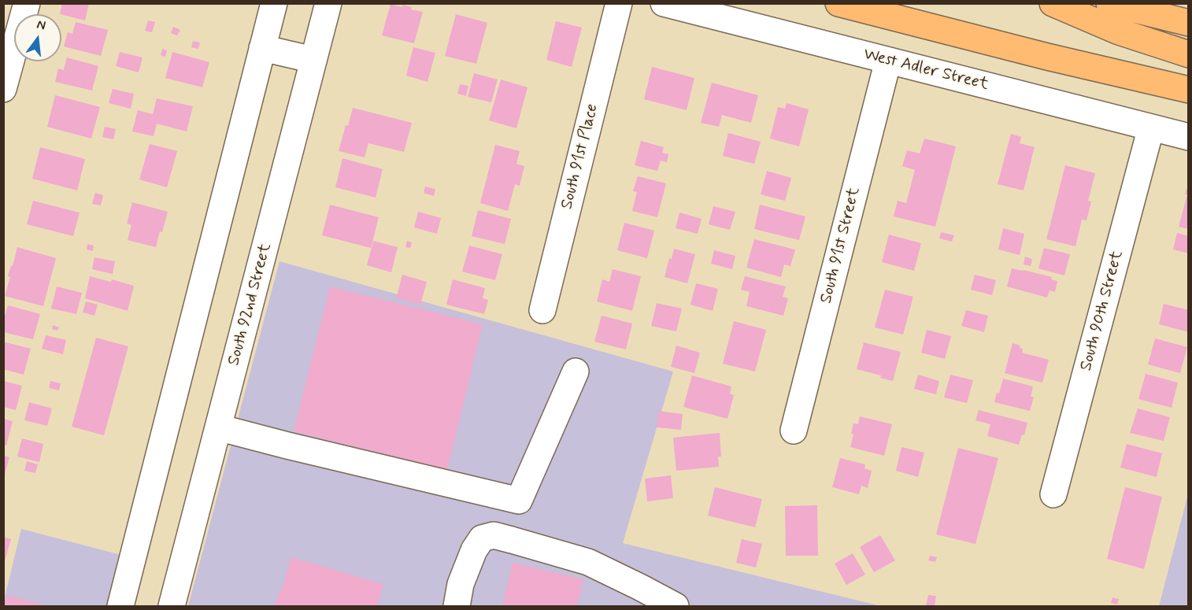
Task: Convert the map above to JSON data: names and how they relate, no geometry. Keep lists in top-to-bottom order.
{
  "streets": {
    "street": [
      "West Adler Street",
      "South 91st Place",
      "South 91st Street",
      "South 92nd Street",
      "South 90th Street"
    ]
  },
  "crossings": [
    ["West Adler Street", "South 91st Street"],
    ["West Adler Street", "South 90th Street"]
  ],
  "north": "top"
}
